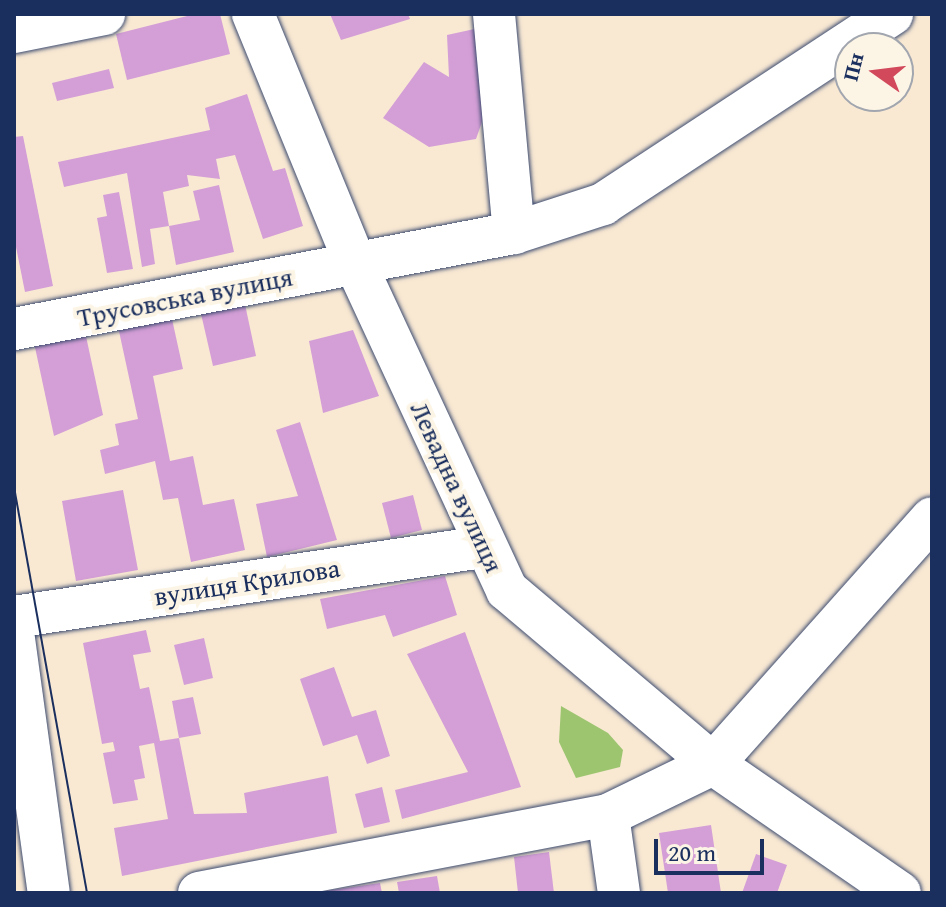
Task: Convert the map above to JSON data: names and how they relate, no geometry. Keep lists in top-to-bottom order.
{
  "streets": {
    "street": ["Трусовська вулиця", "Левадна вулиця", "вулиця Крилова"]
  },
  "crossings": [
    ["Трусовська вулиця", "Левадна вулиця"],
    ["Левадна вулиця", "вулиця Крилова"]
  ],
  "scale_bar": "20 m",
  "north": "left"
}
